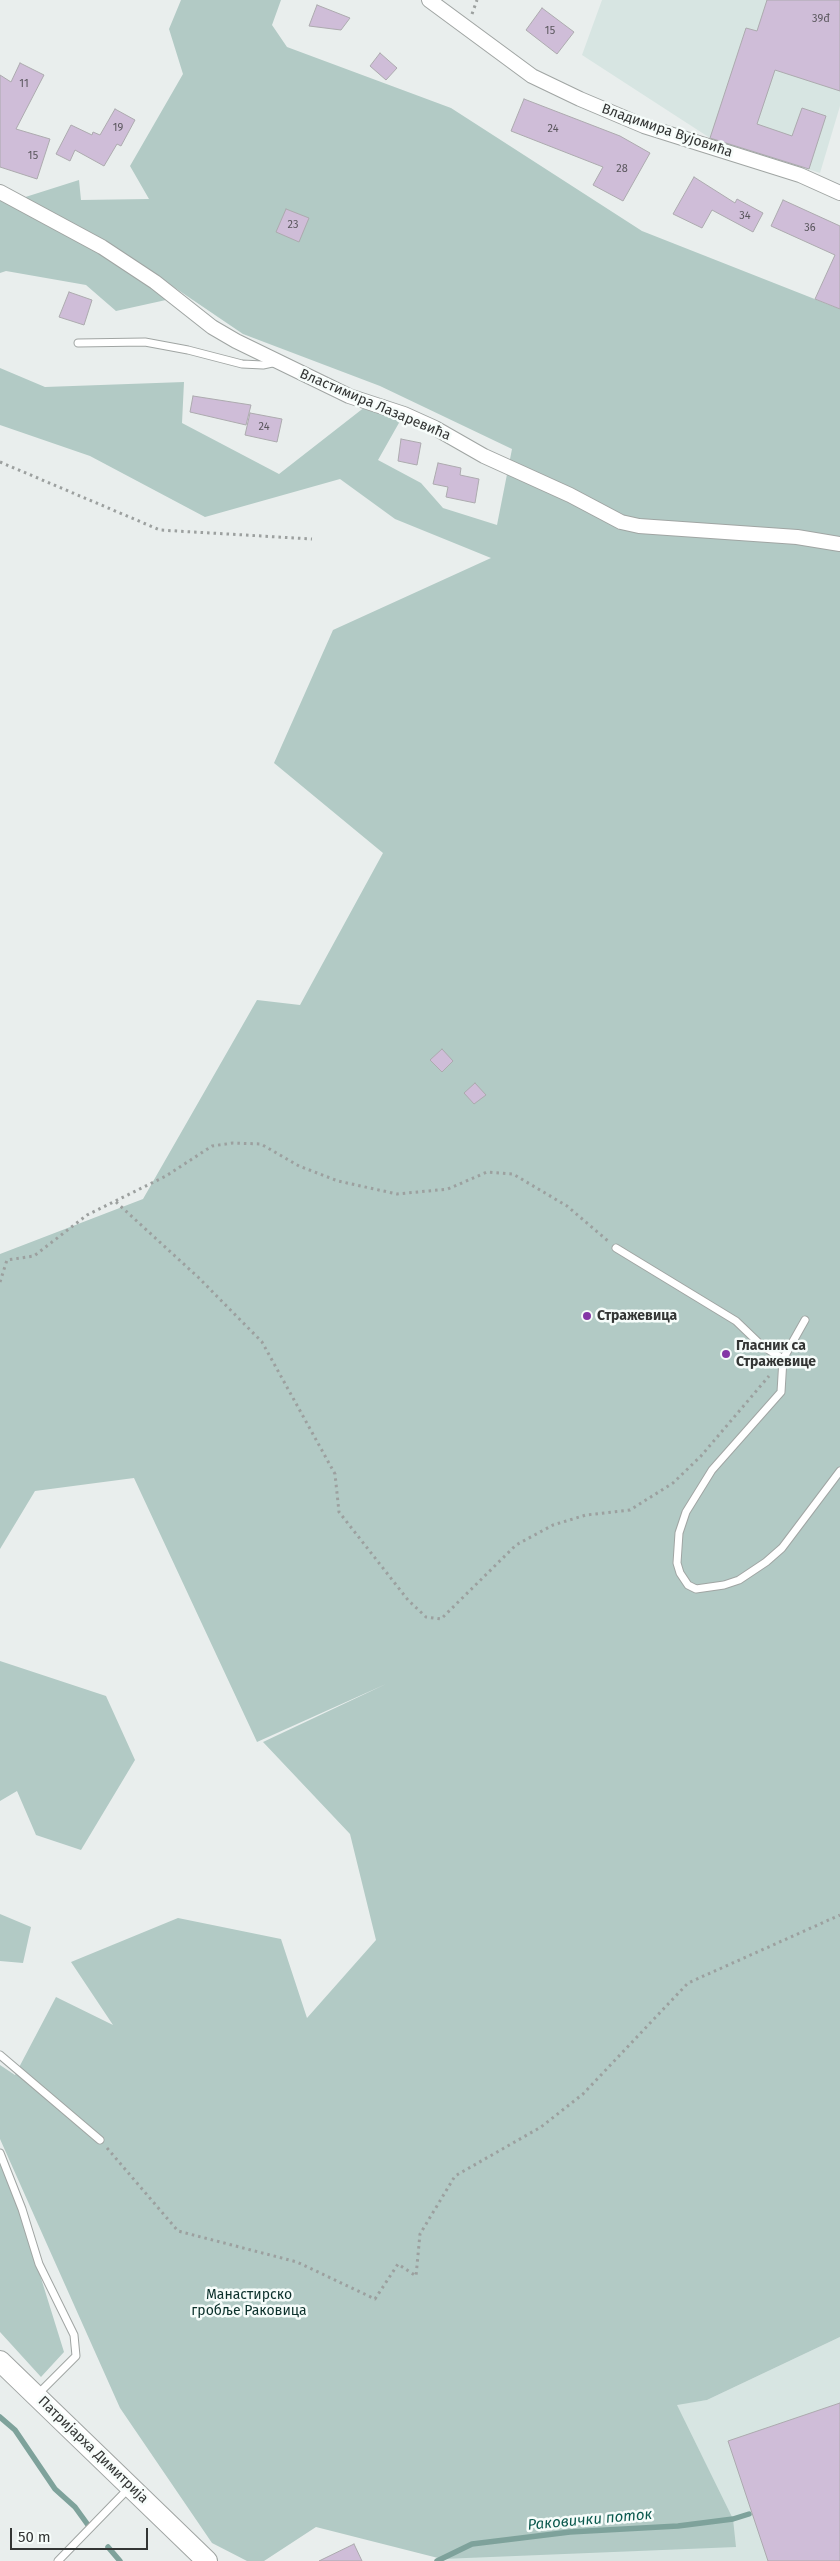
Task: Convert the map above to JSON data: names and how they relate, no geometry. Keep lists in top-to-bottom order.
{
  "streets": {
    "main road": ["Патријарха Димитрија"],
    "street": ["Владимира Вујовића", "Властимира Лазаревића"]
  },
  "water": ["Раковички поток"],
  "parks": ["Манастирско гробље Раковица"],
  "places": ["Стражевица", "Гласник са Стражевице"],
  "house_numbers": [
    "39đ",
    "15",
    "11",
    "19",
    "24",
    "15",
    "28",
    "34",
    "23",
    "36",
    "24"
  ],
  "scale_bar": "50 m"
}
